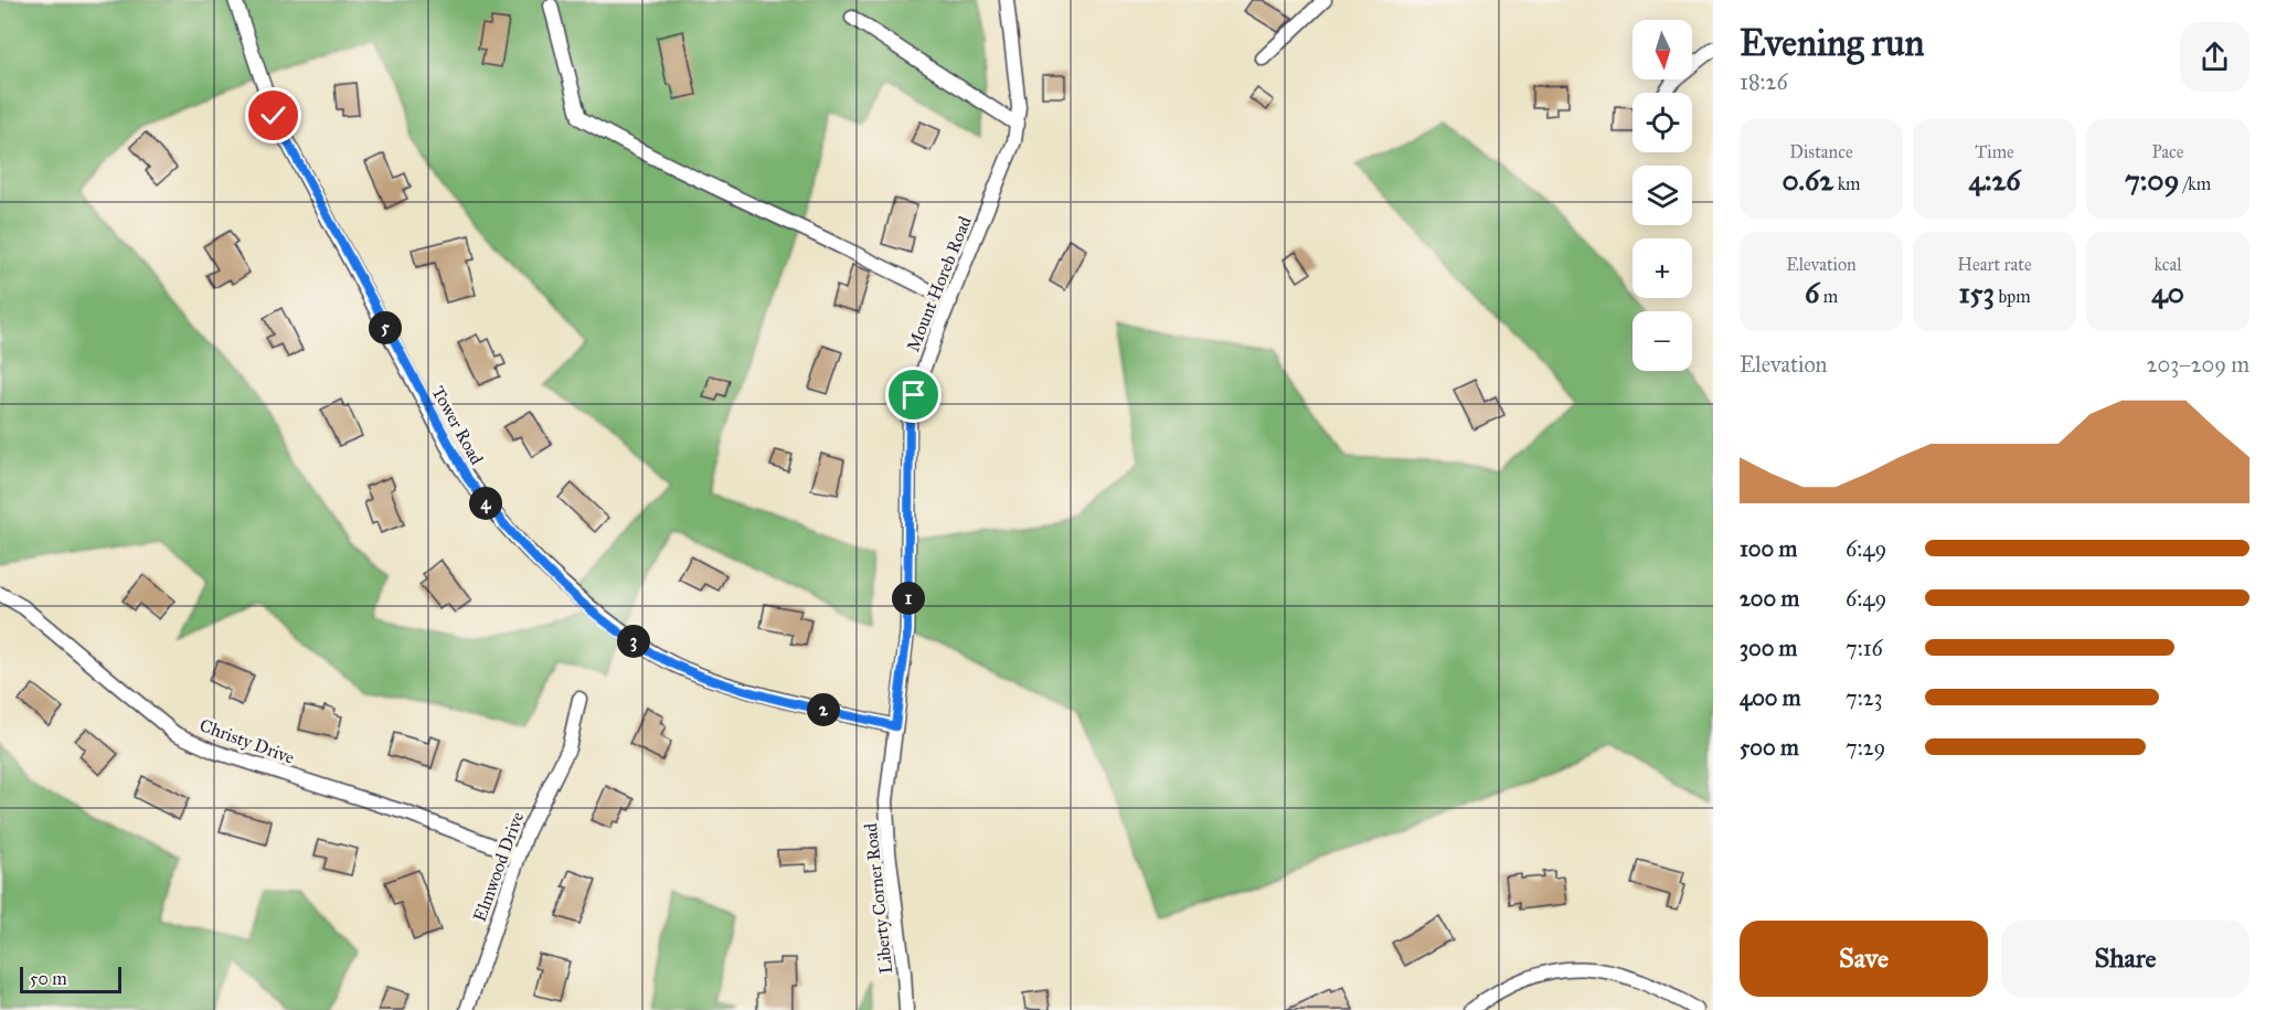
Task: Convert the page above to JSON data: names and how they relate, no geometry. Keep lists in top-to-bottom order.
{
  "streets": {
    "street": [
      "Mount Horeb Road",
      "Tower Road",
      "Christy Drive",
      "Elmwood Drive",
      "Liberty Corner Road"
    ]
  },
  "crossings": [
    ["Mount Horeb Road", "Tower Road"],
    ["Mount Horeb Road", "Liberty Corner Road"],
    ["Christy Drive", "Elmwood Drive"]
  ],
  "scale_bar": "50 m",
  "north": "bottom",
  "page": {
    "heading": ["Evening run", "18:26"],
    "map_buttons": ["+", "−"],
    "stats": [
      ["Distance", "0.62 km"],
      ["Time", "4:26"],
      ["Pace", "7:09 /km"],
      ["Elevation", "6 m"],
      ["Heart rate", "153 bpm"],
      ["kcal", "40"]
    ],
    "pins": [
      "5",
      "4",
      "1",
      "3",
      "2"
    ],
    "chart": ["Elevation", "203–209 m"],
    "list": [
      {
        "name": "100 m",
        "note": "6:49"
      },
      {
        "name": "200 m",
        "note": "6:49"
      },
      {
        "name": "300 m",
        "note": "7:16"
      },
      {
        "name": "400 m",
        "note": "7:23"
      },
      {
        "name": "500 m",
        "note": "7:29"
      }
    ],
    "buttons": ["Save", "Share"],
    "scale": "50 m"
  }
}
